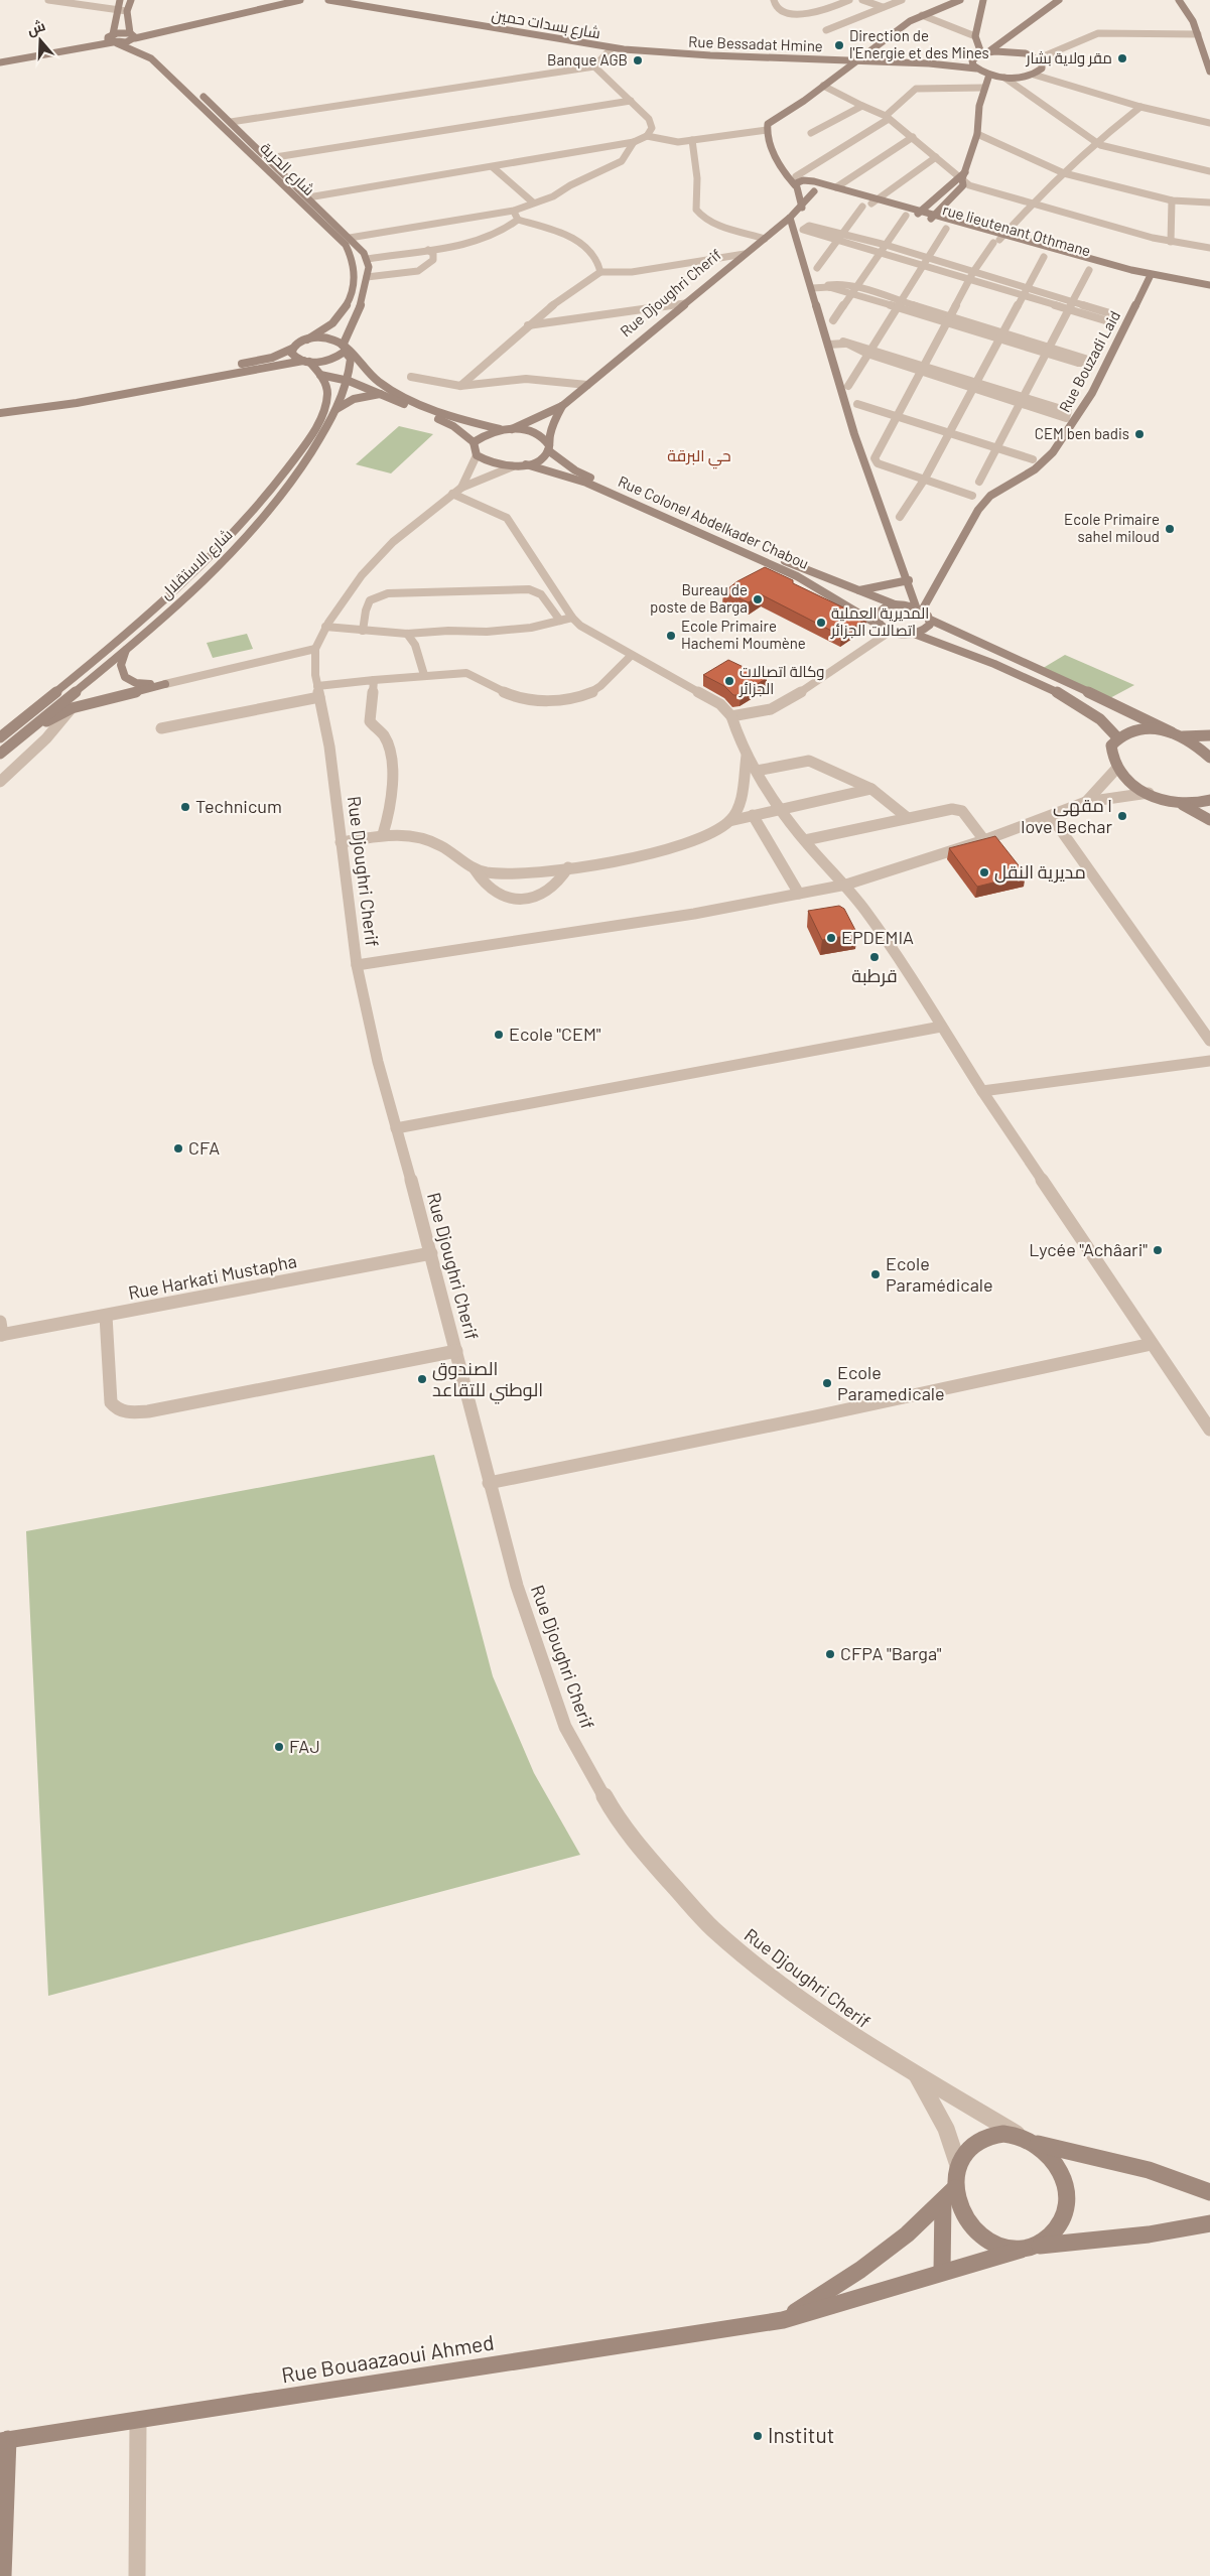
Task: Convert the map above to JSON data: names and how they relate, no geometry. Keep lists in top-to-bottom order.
{
  "streets": {
    "main road": [
      "شارع بسدات حمين",
      "Rue Bessadat Hmine",
      "شارع الحرية",
      "rue lieutenant Othmane",
      "Rue Djoughri Cherif",
      "Rue Bouzadi Laid",
      "Rue Colonel Abdelkader Chabou",
      "شارع الاستقلال",
      "Rue Bouaazaoui Ahmed"
    ],
    "street": ["Rue Harkati Mustapha"]
  },
  "crossings": [
    ["شارع بسدات حمين", "Rue Bessadat Hmine"],
    ["شارع الحرية", "شارع الاستقلال"],
    ["rue lieutenant Othmane", "Rue Djoughri Cherif"],
    ["rue lieutenant Othmane", "Rue Bouzadi Laid"],
    ["Rue Djoughri Cherif", "Rue Colonel Abdelkader Chabou"],
    ["Rue Djoughri Cherif", "Rue Harkati Mustapha"],
    ["Rue Djoughri Cherif", "Rue Bouaazaoui Ahmed"],
    ["Rue Bouzadi Laid", "Rue Colonel Abdelkader Chabou"]
  ],
  "districts": ["حي البرقة"],
  "places": [
    "Direction de l'Energie et des Mines",
    "مقر ولاية بشار",
    "Banque AGB",
    "CEM ben badis",
    "Ecole Primaire sahel miloud",
    "Bureau de poste de Barga",
    "المديرية العملية اتصالات الجزائر",
    "Ecole Primaire Hachemi Moumène",
    "وكالة اتصالات الجزائر",
    "Technicum",
    "مقهى I love Bechar",
    "مديرية النقل",
    "EPDEMIA",
    "قرطبة",
    "Ecole \"CEM\"",
    "CFA",
    "Lycée \"Achâari\"",
    "Ecole Paramédicale",
    "الصندوق الوطني للتقاعد",
    "Ecole Paramedicale",
    "CFPA \"Barga\"",
    "FAJ",
    "Institut"
  ],
  "north": "top"
}
